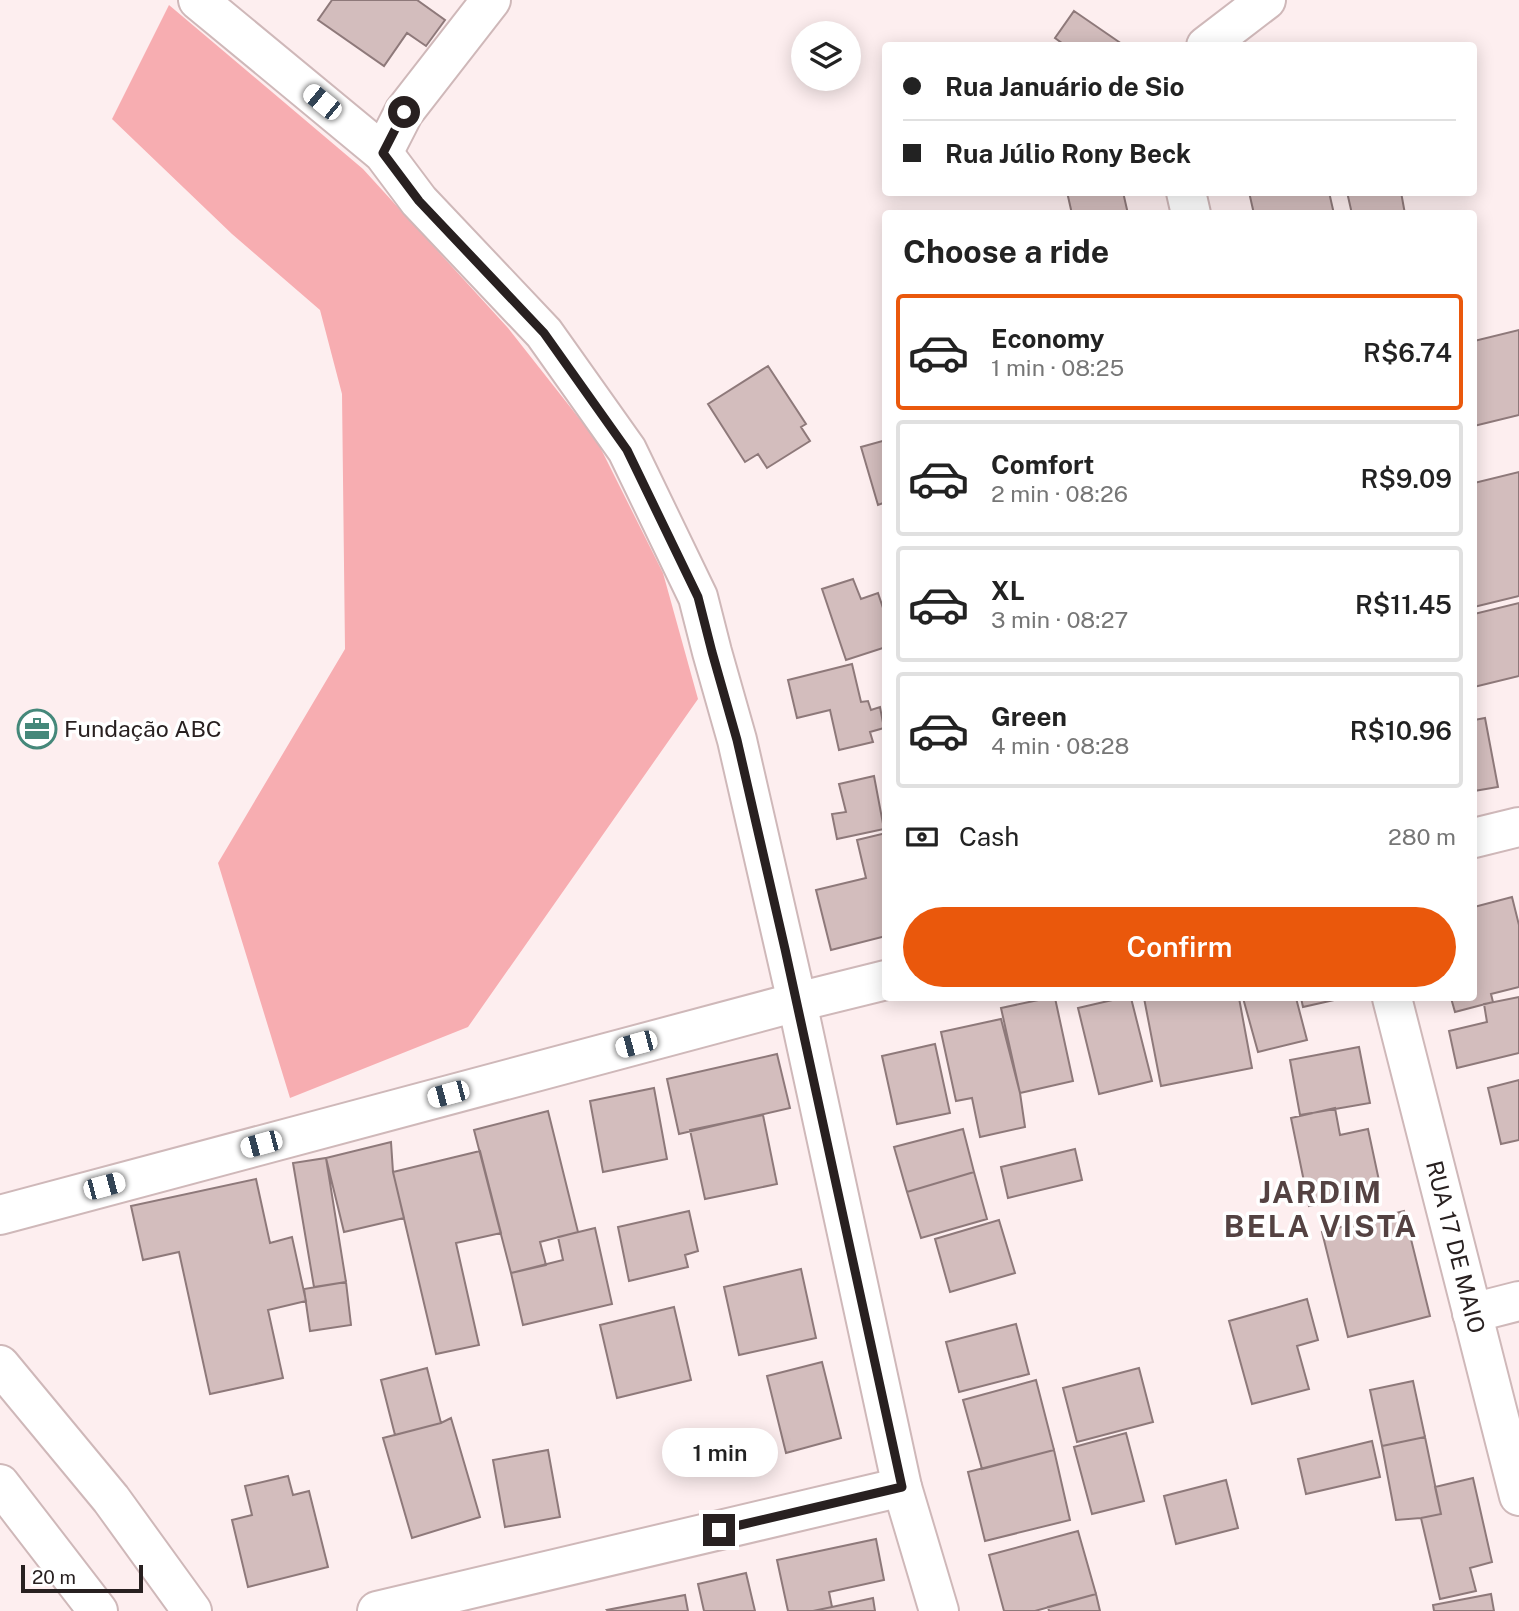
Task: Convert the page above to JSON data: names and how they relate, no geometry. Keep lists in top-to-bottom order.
{
  "streets": {
    "main road": ["RUA 17 DE MAIO"]
  },
  "districts": ["JARDIM BELA VISTA"],
  "places": {
    "office": ["Fundação ABC"]
  },
  "scale_bar": "20 m",
  "page": {
    "banner": ["Rua Januário de Sio", "Rua Júlio Rony Beck"],
    "heading": "Choose a ride",
    "list": [
      {
        "name": "Economy",
        "note": "1 min · 08:25",
        "value": "R$6.74"
      },
      {
        "name": "Comfort",
        "note": "2 min · 08:26",
        "value": "R$9.09"
      },
      {
        "name": "XL",
        "note": "3 min · 08:27",
        "value": "R$11.45"
      },
      {
        "name": "Green",
        "note": "4 min · 08:28",
        "value": "R$10.96"
      }
    ],
    "pay": ["Cash", "280 m"],
    "buttons": "Confirm",
    "bubble": "1 min",
    "scale": "20 m"
  }
}
